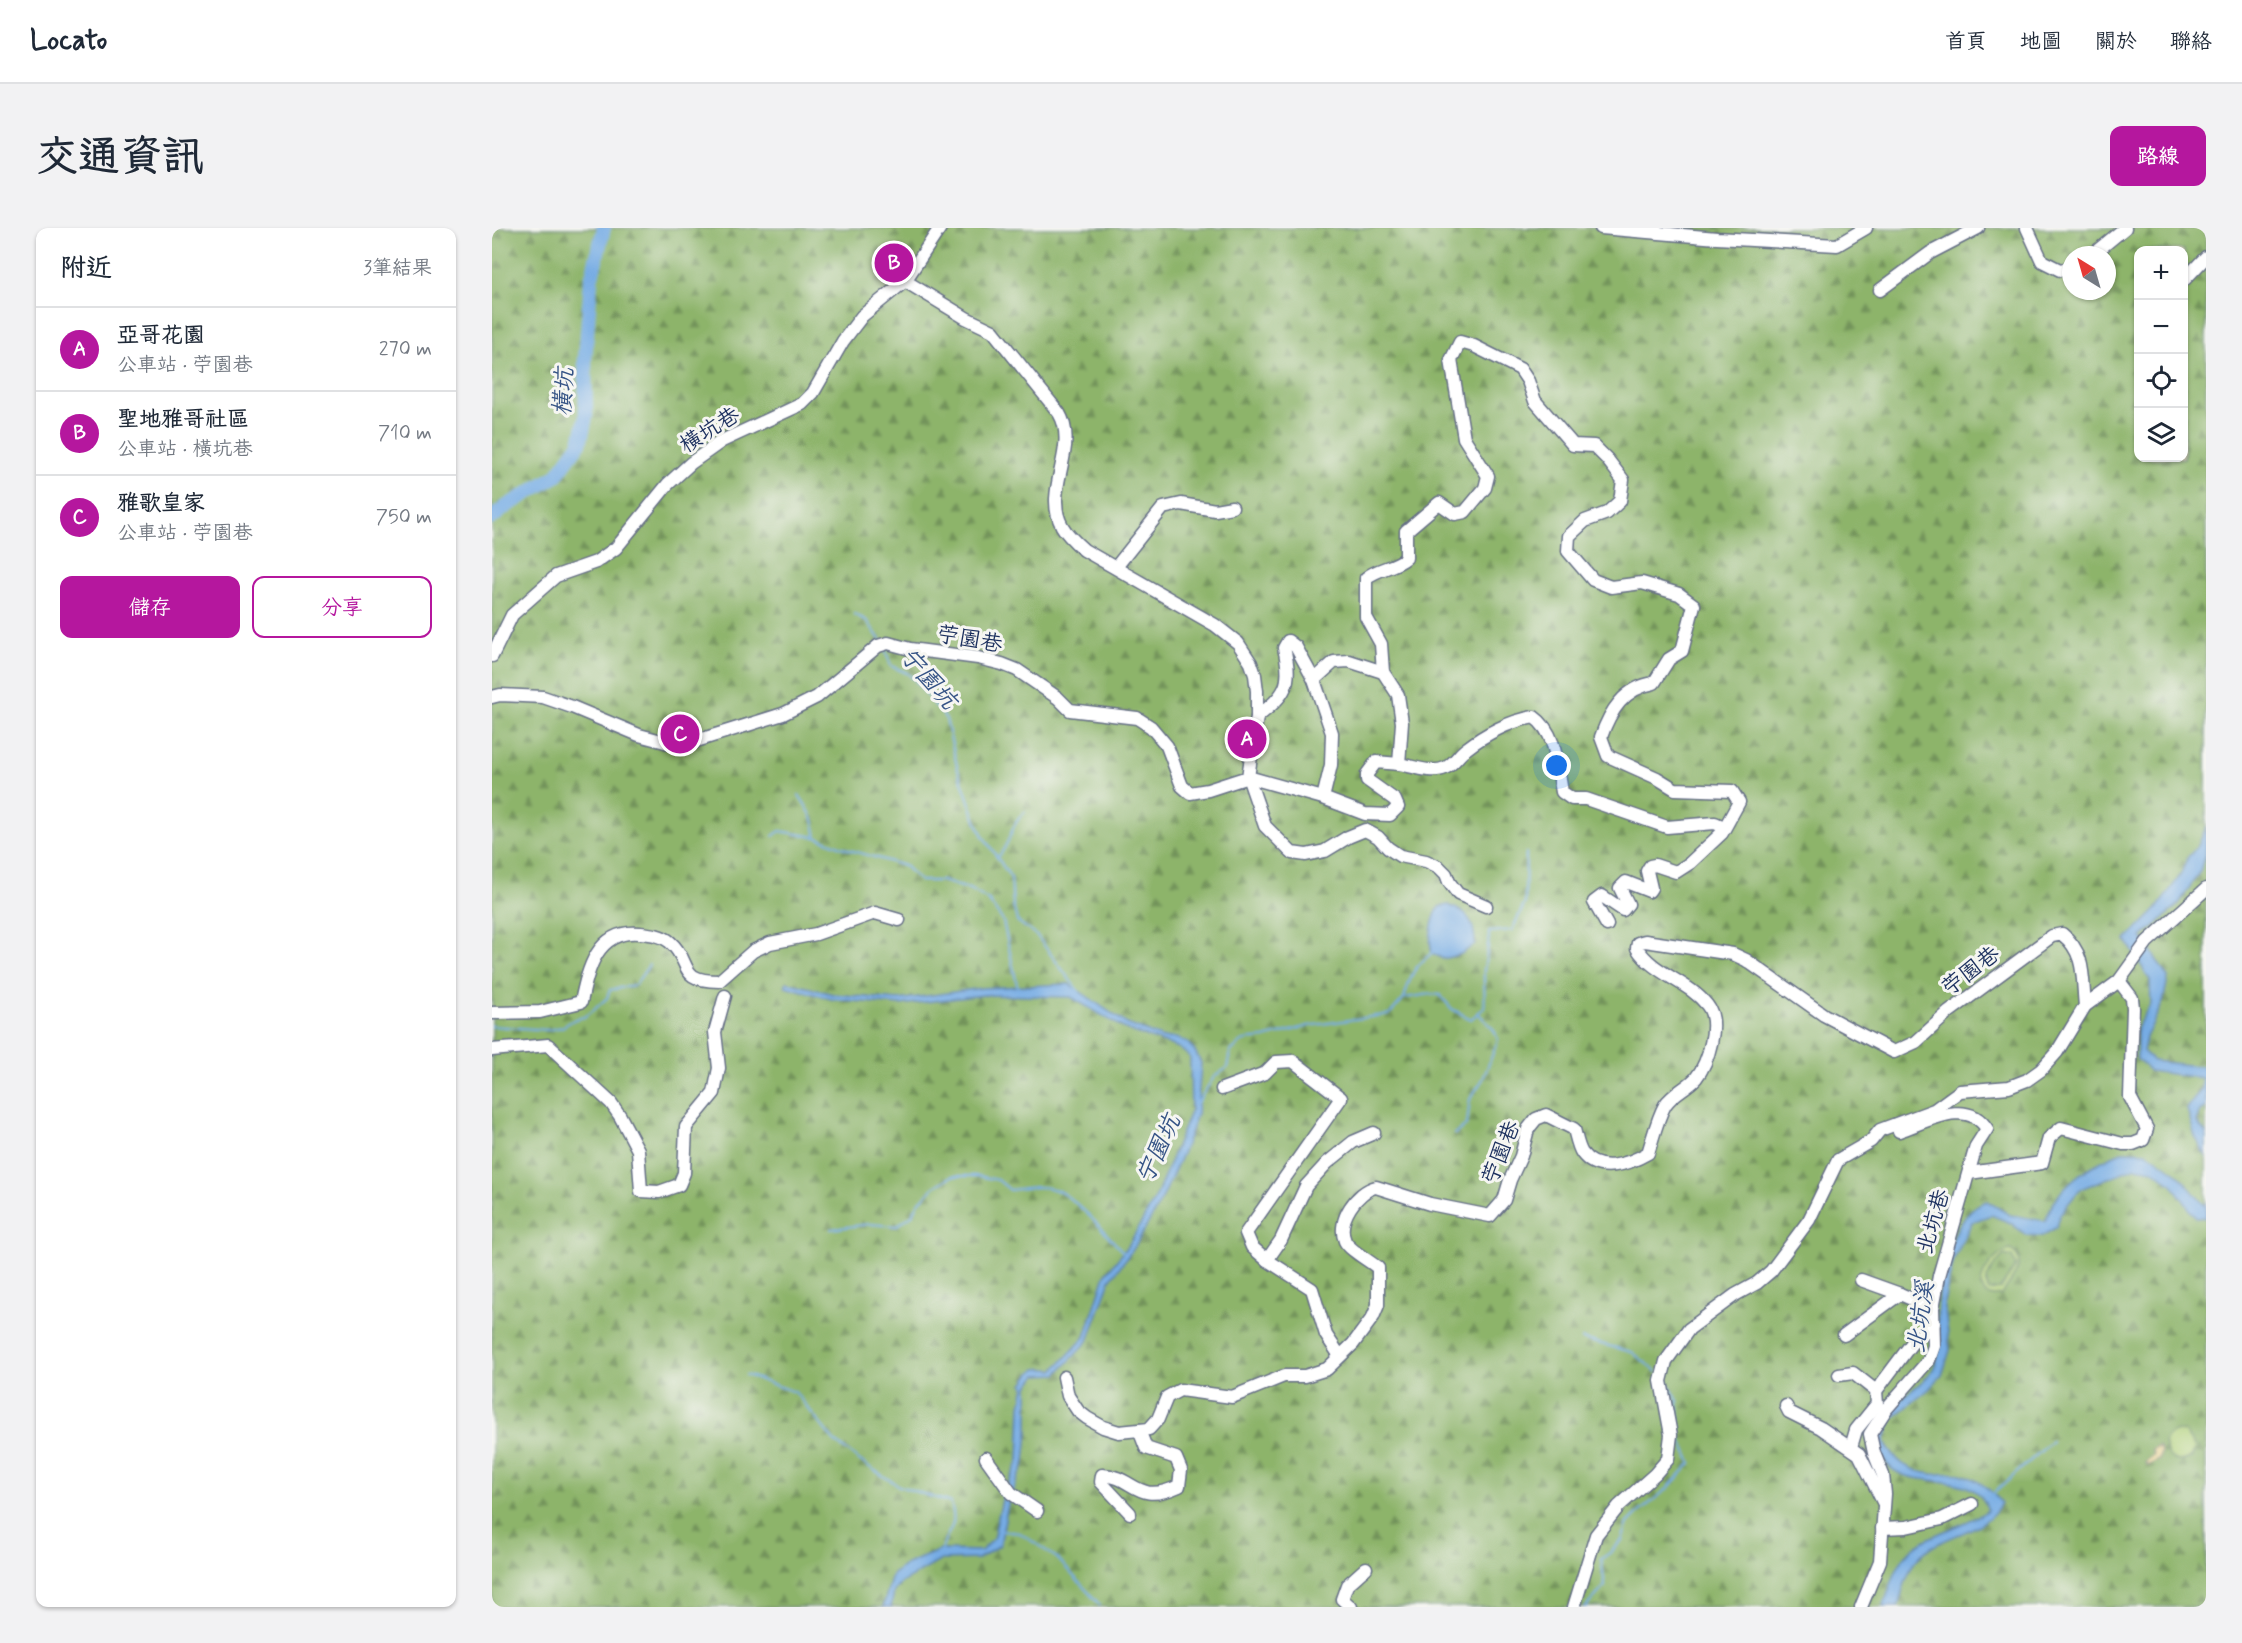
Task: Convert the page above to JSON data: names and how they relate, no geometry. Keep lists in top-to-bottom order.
{
  "streets": {
    "street": ["橫坑巷", "苧園巷", "北坑巷"]
  },
  "crossings": [
    ["苧園巷", "北坑巷"]
  ],
  "water": ["橫坑", "宁園坑", "北坑溪"],
  "north": "top left",
  "page": {
    "header": "Locato",
    "nav": [
      "首頁",
      "地圖",
      "關於",
      "聯絡"
    ],
    "buttons": [
      "路線",
      ["儲存", "分享"]
    ],
    "title": "交通資訊",
    "heading": ["附近", "3筆結果"],
    "pins": ["B", "C", "A"],
    "map_buttons": ["+", "−"],
    "list": [
      {
        "mark": "A",
        "name": "亞哥花園",
        "note": "公車站 · 苧園巷",
        "value": "270 m"
      },
      {
        "mark": "B",
        "name": "聖地雅哥社區",
        "note": "公車站 · 橫坑巷",
        "value": "710 m"
      },
      {
        "mark": "C",
        "name": "雅歌皇家",
        "note": "公車站 · 苧園巷",
        "value": "750 m"
      }
    ]
  }
}
